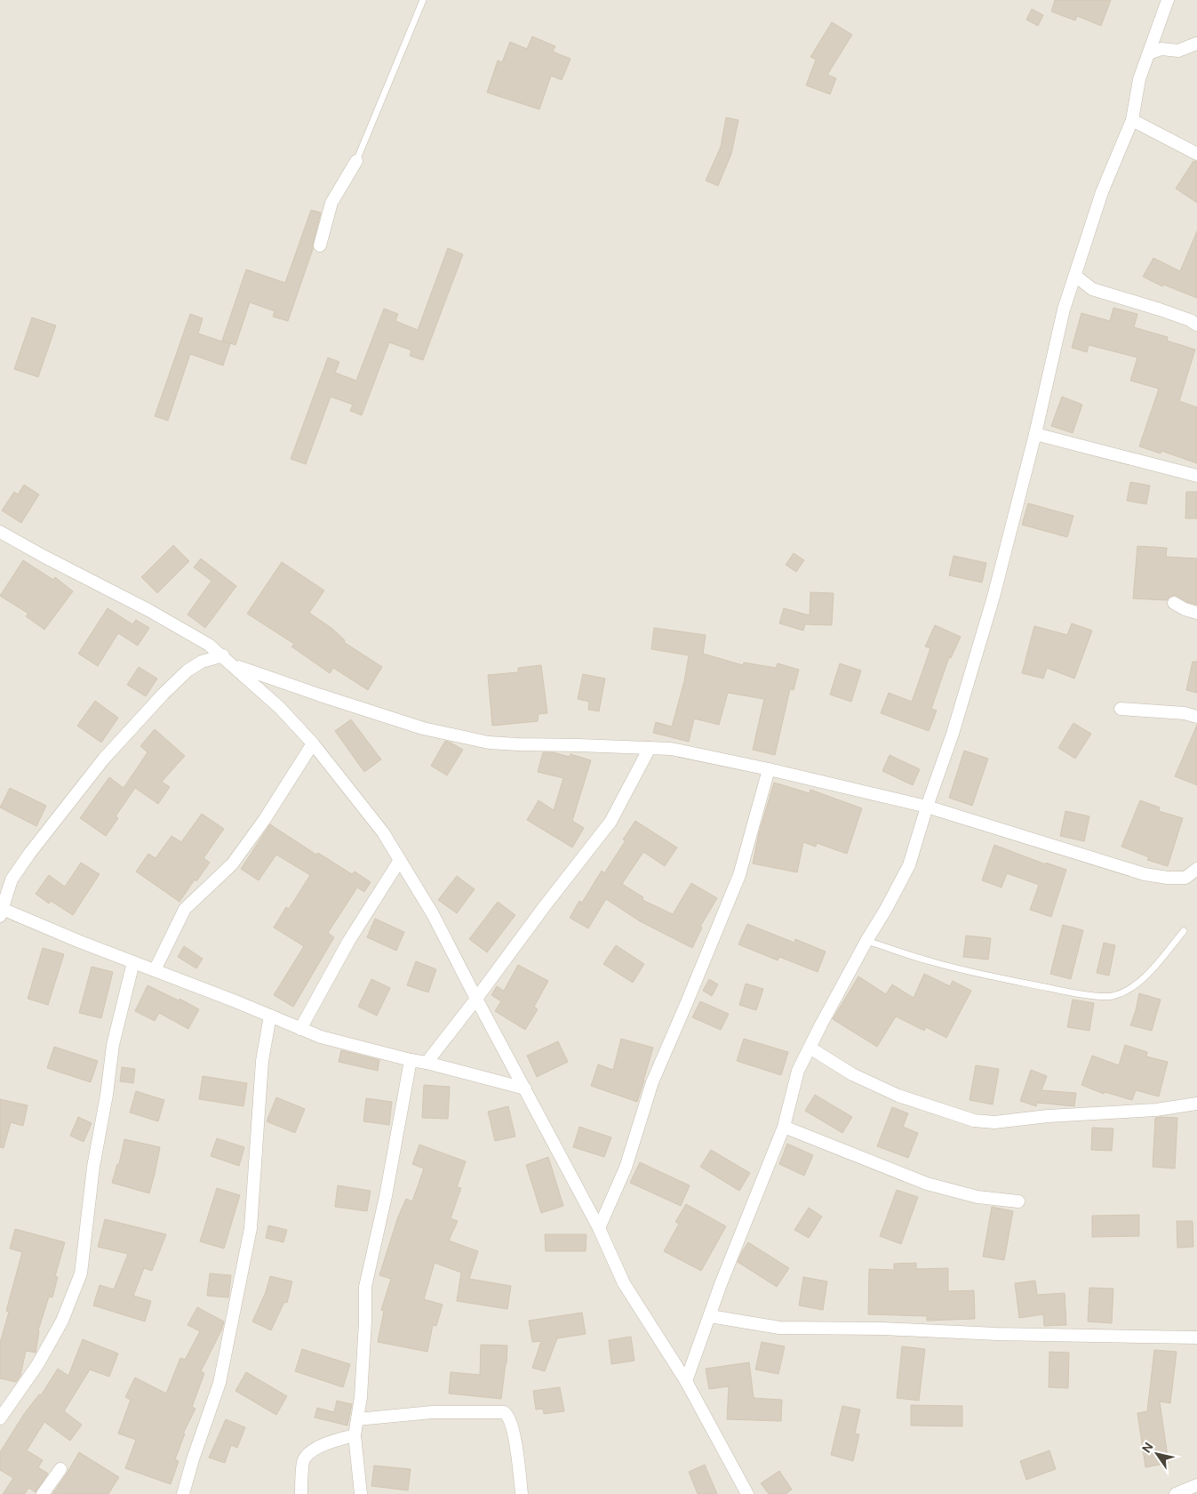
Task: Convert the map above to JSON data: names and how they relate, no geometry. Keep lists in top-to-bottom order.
{
  "north": "top left"
}
